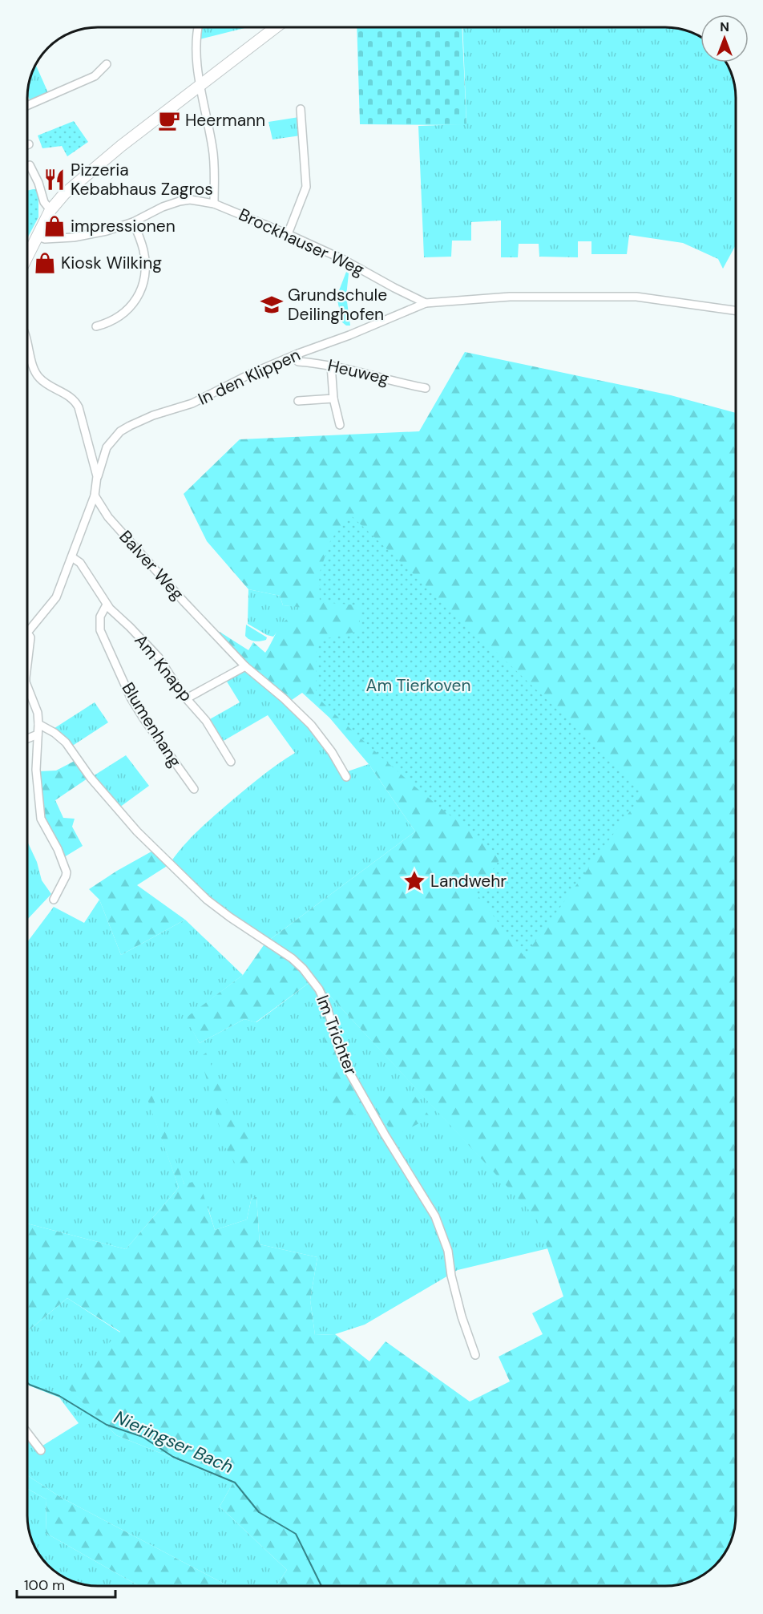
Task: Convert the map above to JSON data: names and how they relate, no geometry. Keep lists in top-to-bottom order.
{
  "streets": {
    "street": [
      "Brockhauser Weg",
      "Heuweg",
      "In den Klippen",
      "Balver Weg",
      "Am Knapp",
      "Blumenhang",
      "Im Trichter"
    ]
  },
  "crossings": [
    ["Brockhauser Weg", "In den Klippen"],
    ["Heuweg", "In den Klippen"],
    ["Am Knapp", "Blumenhang"]
  ],
  "water": ["Nieringser Bach"],
  "parks": ["Am Tierkoven"],
  "places": {
    "cafe": ["Heermann"],
    "restaurant": ["Pizzeria Kebabhaus Zagros"],
    "shop": ["impressionen", "Kiosk Wilking"],
    "school or university": ["Grundschule Deilinghofen"],
    "place": ["Landwehr"]
  },
  "scale_bar": "100 m",
  "north": "top"
}
